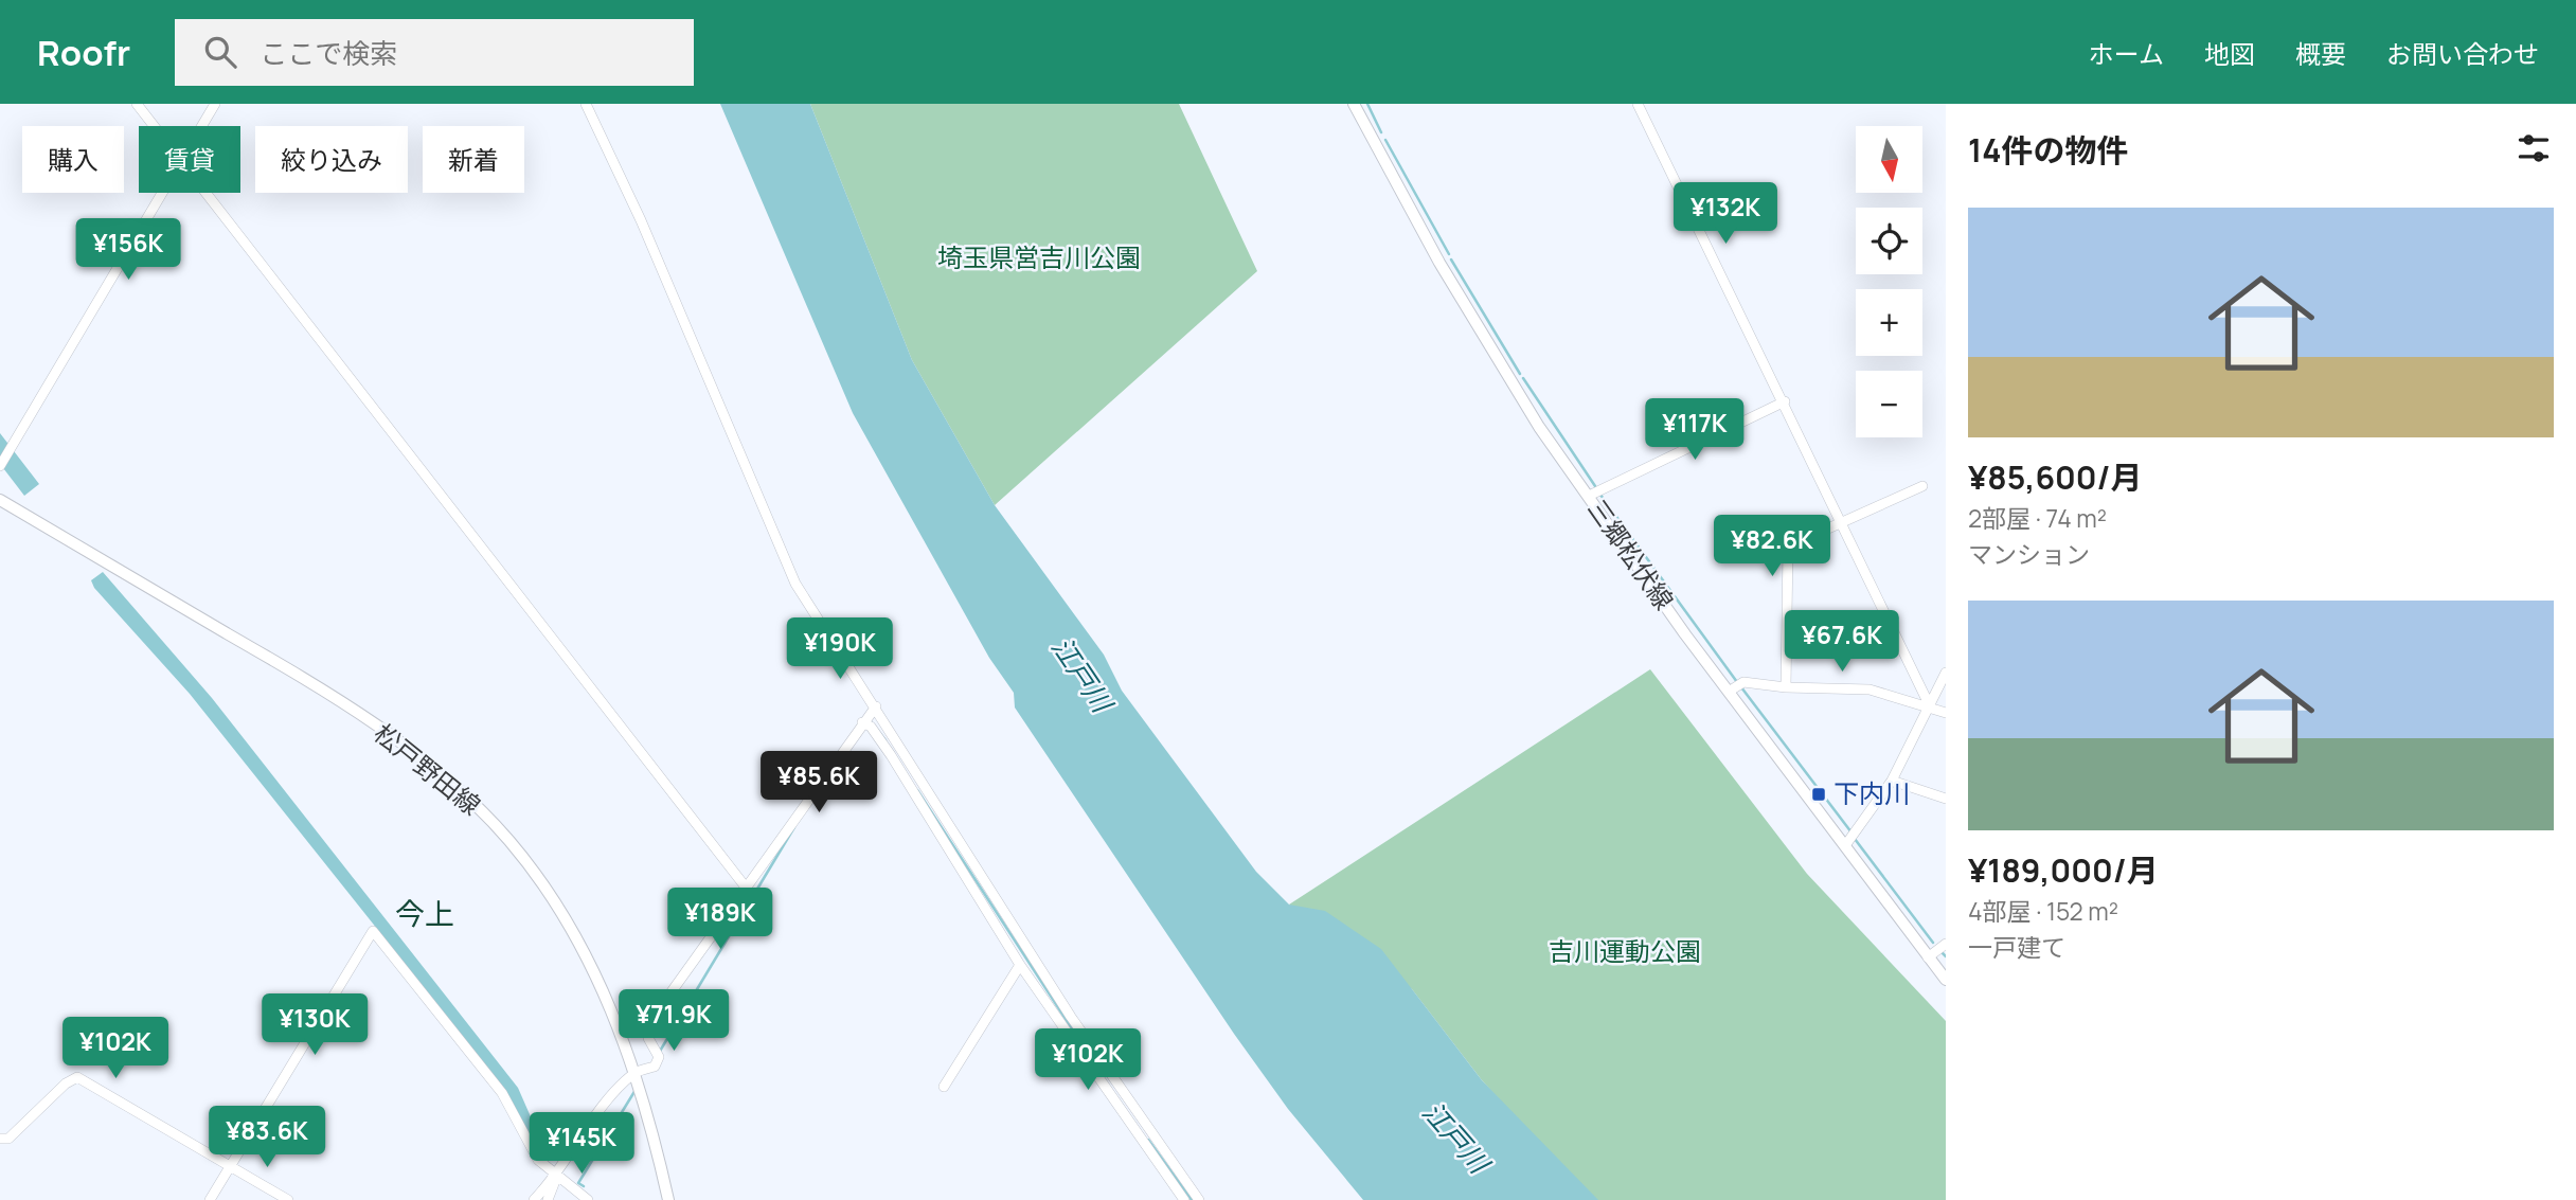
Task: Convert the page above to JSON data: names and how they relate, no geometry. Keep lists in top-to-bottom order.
{
  "streets": {
    "main road": ["三郷松伏線", "松戸野田線"]
  },
  "districts": ["今上"],
  "water": ["江戸川"],
  "parks": ["埼玉県営吉川公園", "吉川運動公園"],
  "places": {
    "transit": ["下内川"]
  },
  "north": "bottom",
  "page": {
    "header": "Roofr",
    "search": "ここで検索",
    "nav": [
      "ホーム",
      "地図",
      "概要",
      "お問い合わせ"
    ],
    "heading": "14件の物件",
    "map_buttons": ["+", "−"],
    "chip": [
      "購入",
      "賃貸",
      "絞り込み",
      "新着"
    ],
    "price": [
      "¥132K",
      "¥156K",
      "¥117K",
      "¥82.6K",
      "¥67.6K",
      "¥190K",
      "¥85.6K",
      "¥189K",
      "¥71.9K",
      "¥130K",
      "¥102K",
      "¥102K",
      "¥83.6K",
      "¥145K"
    ],
    "list": [
      {
        "name": "¥85,600/月",
        "note": "2部屋 · 74 m² · マンション"
      },
      {
        "name": "¥189,000/月",
        "note": "4部屋 · 152 m² · 一戸建て"
      }
    ]
  }
}
